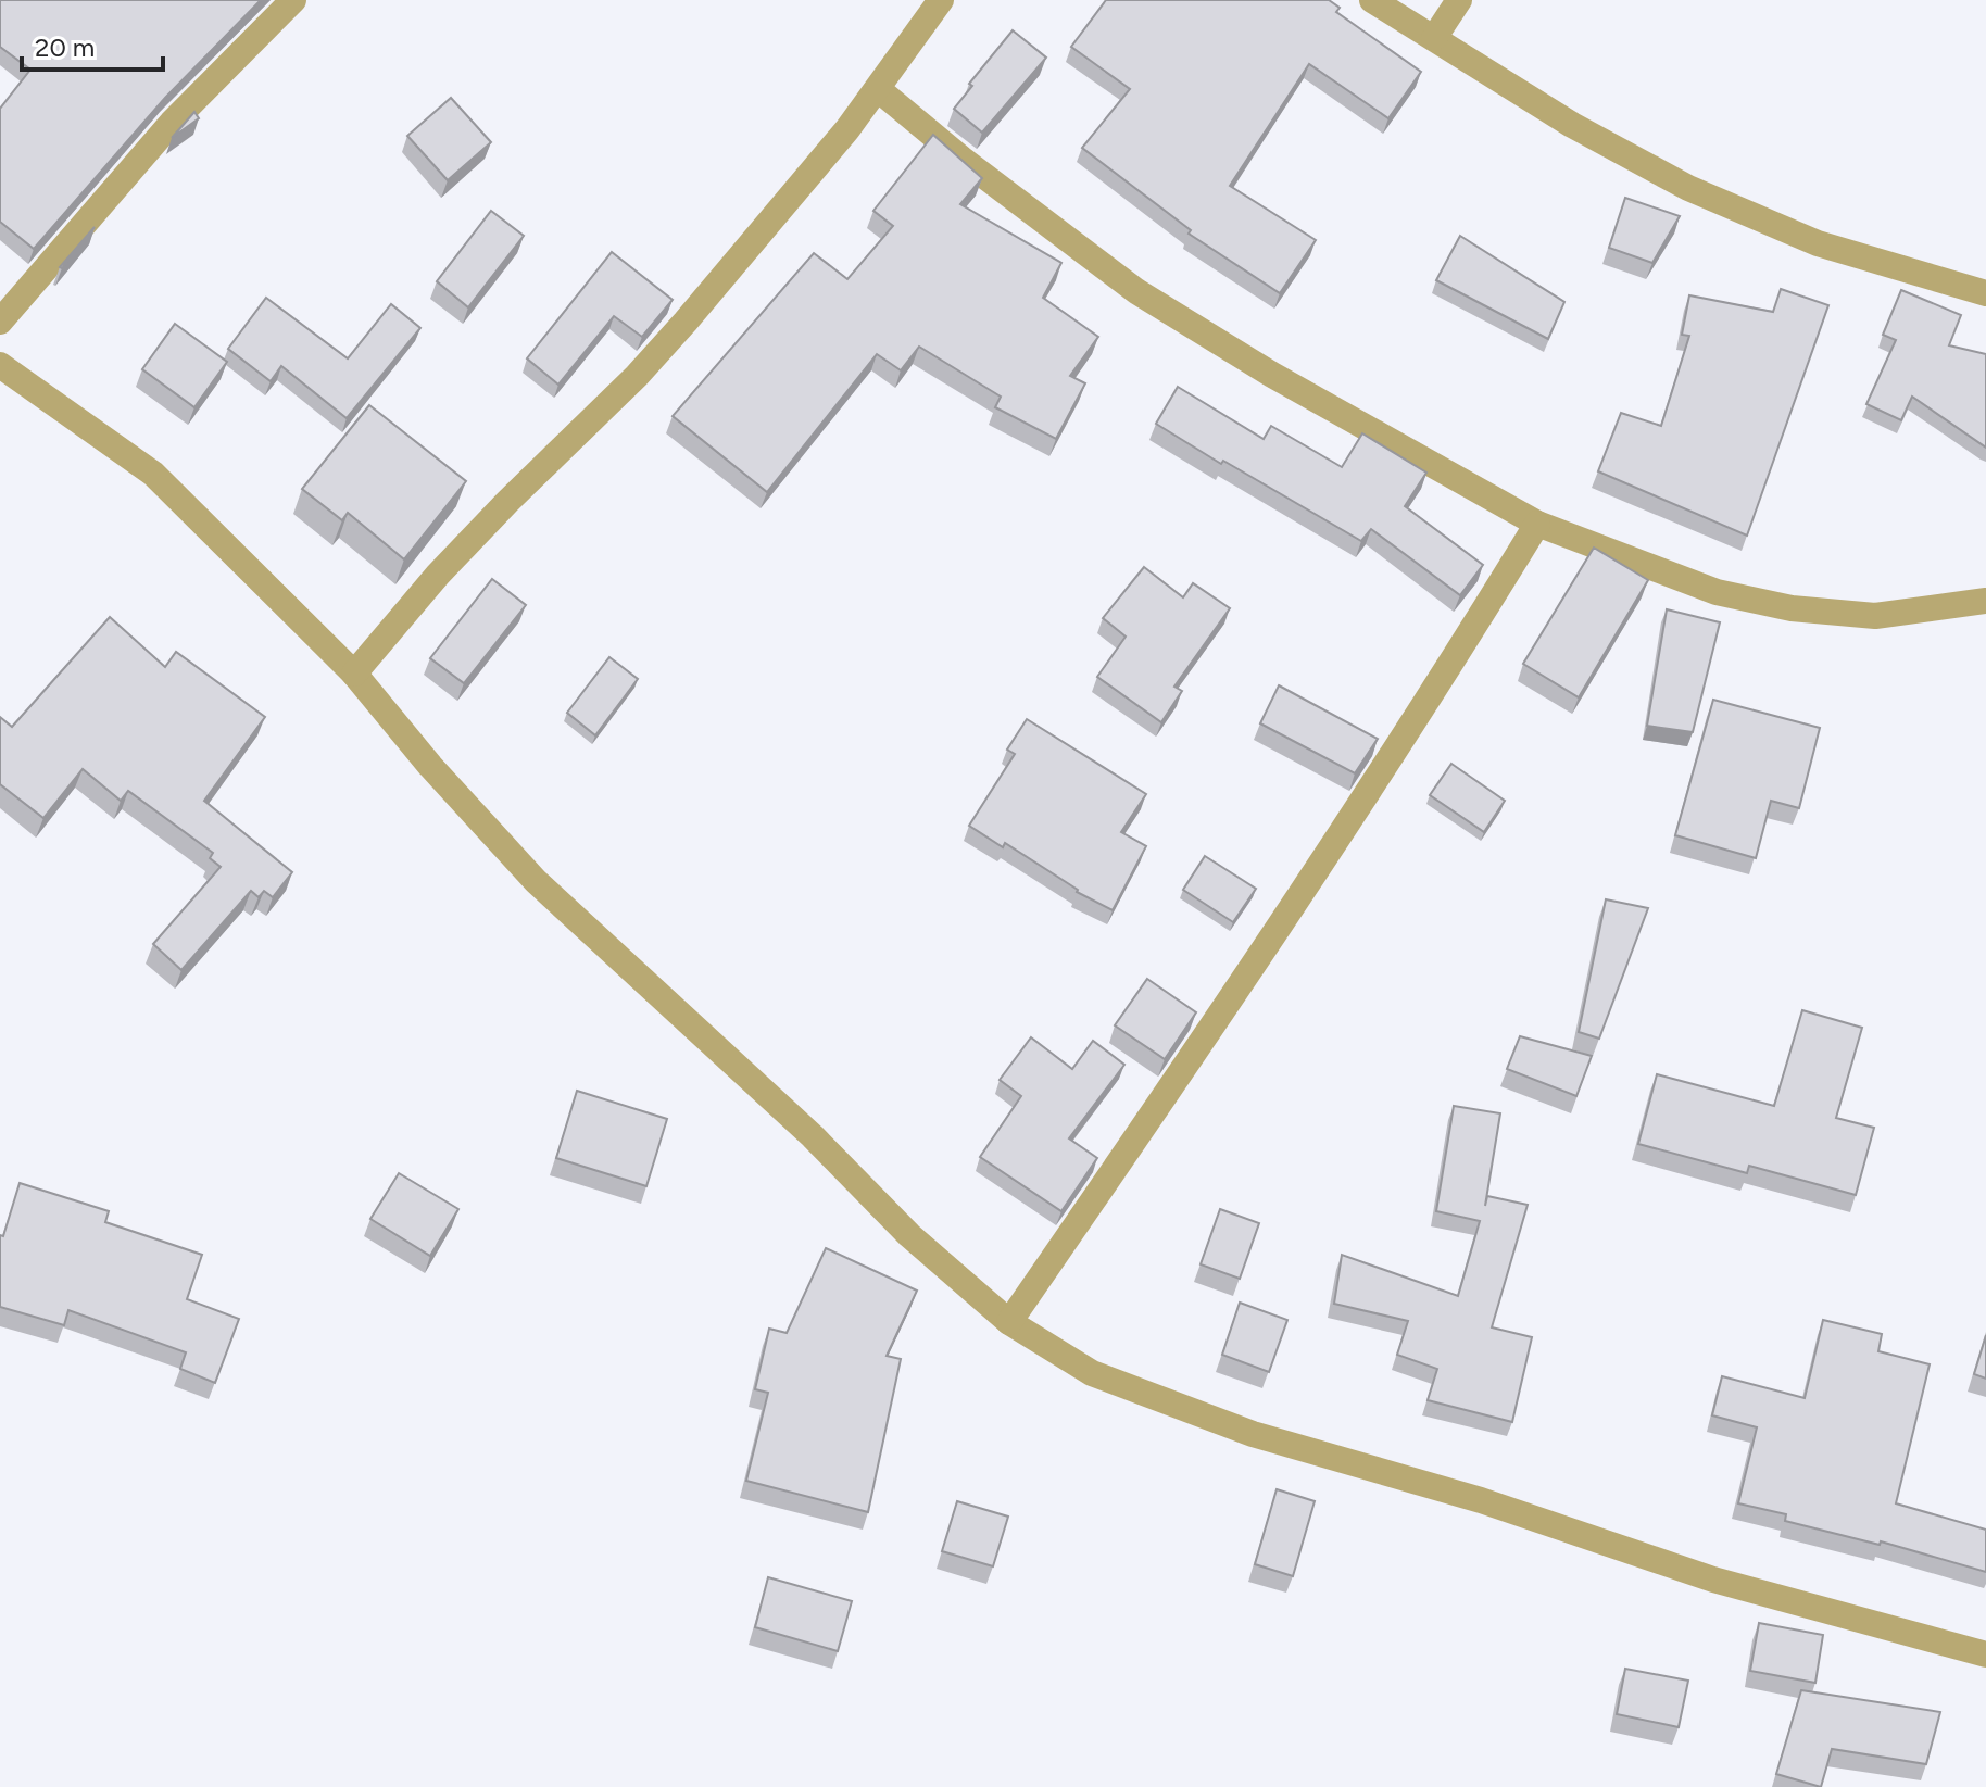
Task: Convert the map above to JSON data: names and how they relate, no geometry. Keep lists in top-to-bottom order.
{
  "scale_bar": "20 m"
}
